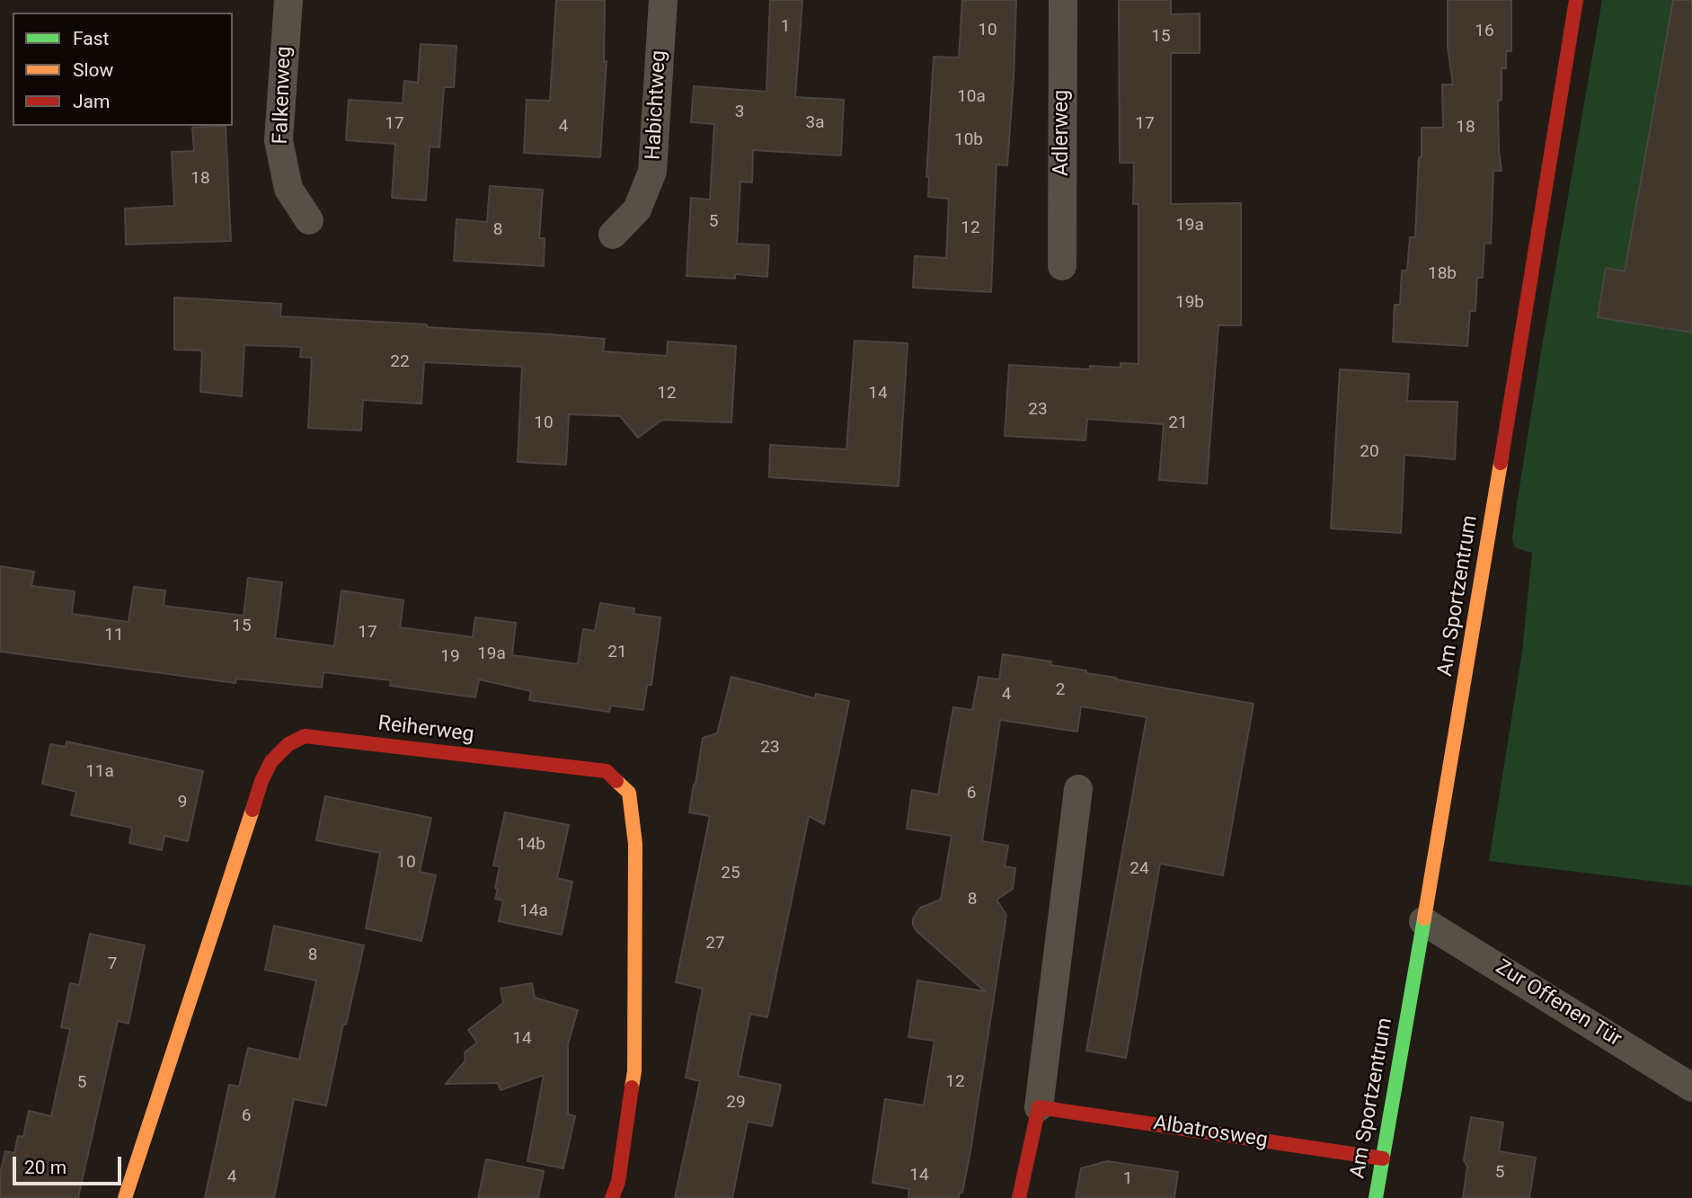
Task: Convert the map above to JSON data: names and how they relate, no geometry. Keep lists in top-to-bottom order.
{
  "streets": {
    "street": [
      "Falkenweg",
      "Habichtweg",
      "Adlerweg",
      "Am Sportzentrum",
      "Reiherweg",
      "Zur Offenen Tür",
      "Albatrosweg"
    ]
  },
  "crossings": [
    ["Am Sportzentrum", "Zur Offenen Tür"],
    ["Am Sportzentrum", "Albatrosweg"]
  ],
  "house_numbers": [
    "1",
    "10",
    "16",
    "15",
    "10a",
    "3",
    "3a",
    "17",
    "17",
    "4",
    "18",
    "10b",
    "18",
    "5",
    "19a",
    "12",
    "8",
    "18b",
    "19b",
    "22",
    "12",
    "14",
    "23",
    "10",
    "21",
    "20",
    "15",
    "17",
    "11",
    "21",
    "19a",
    "19",
    "2",
    "4",
    "23",
    "11a",
    "6",
    "9",
    "14b",
    "10",
    "24",
    "25",
    "8",
    "14a",
    "27",
    "8",
    "7",
    "14",
    "12",
    "5",
    "29",
    "6",
    "5",
    "14",
    "4",
    "1"
  ],
  "legend": ["Fast", "Slow", "Jam"],
  "scale_bar": "20 m"
}
